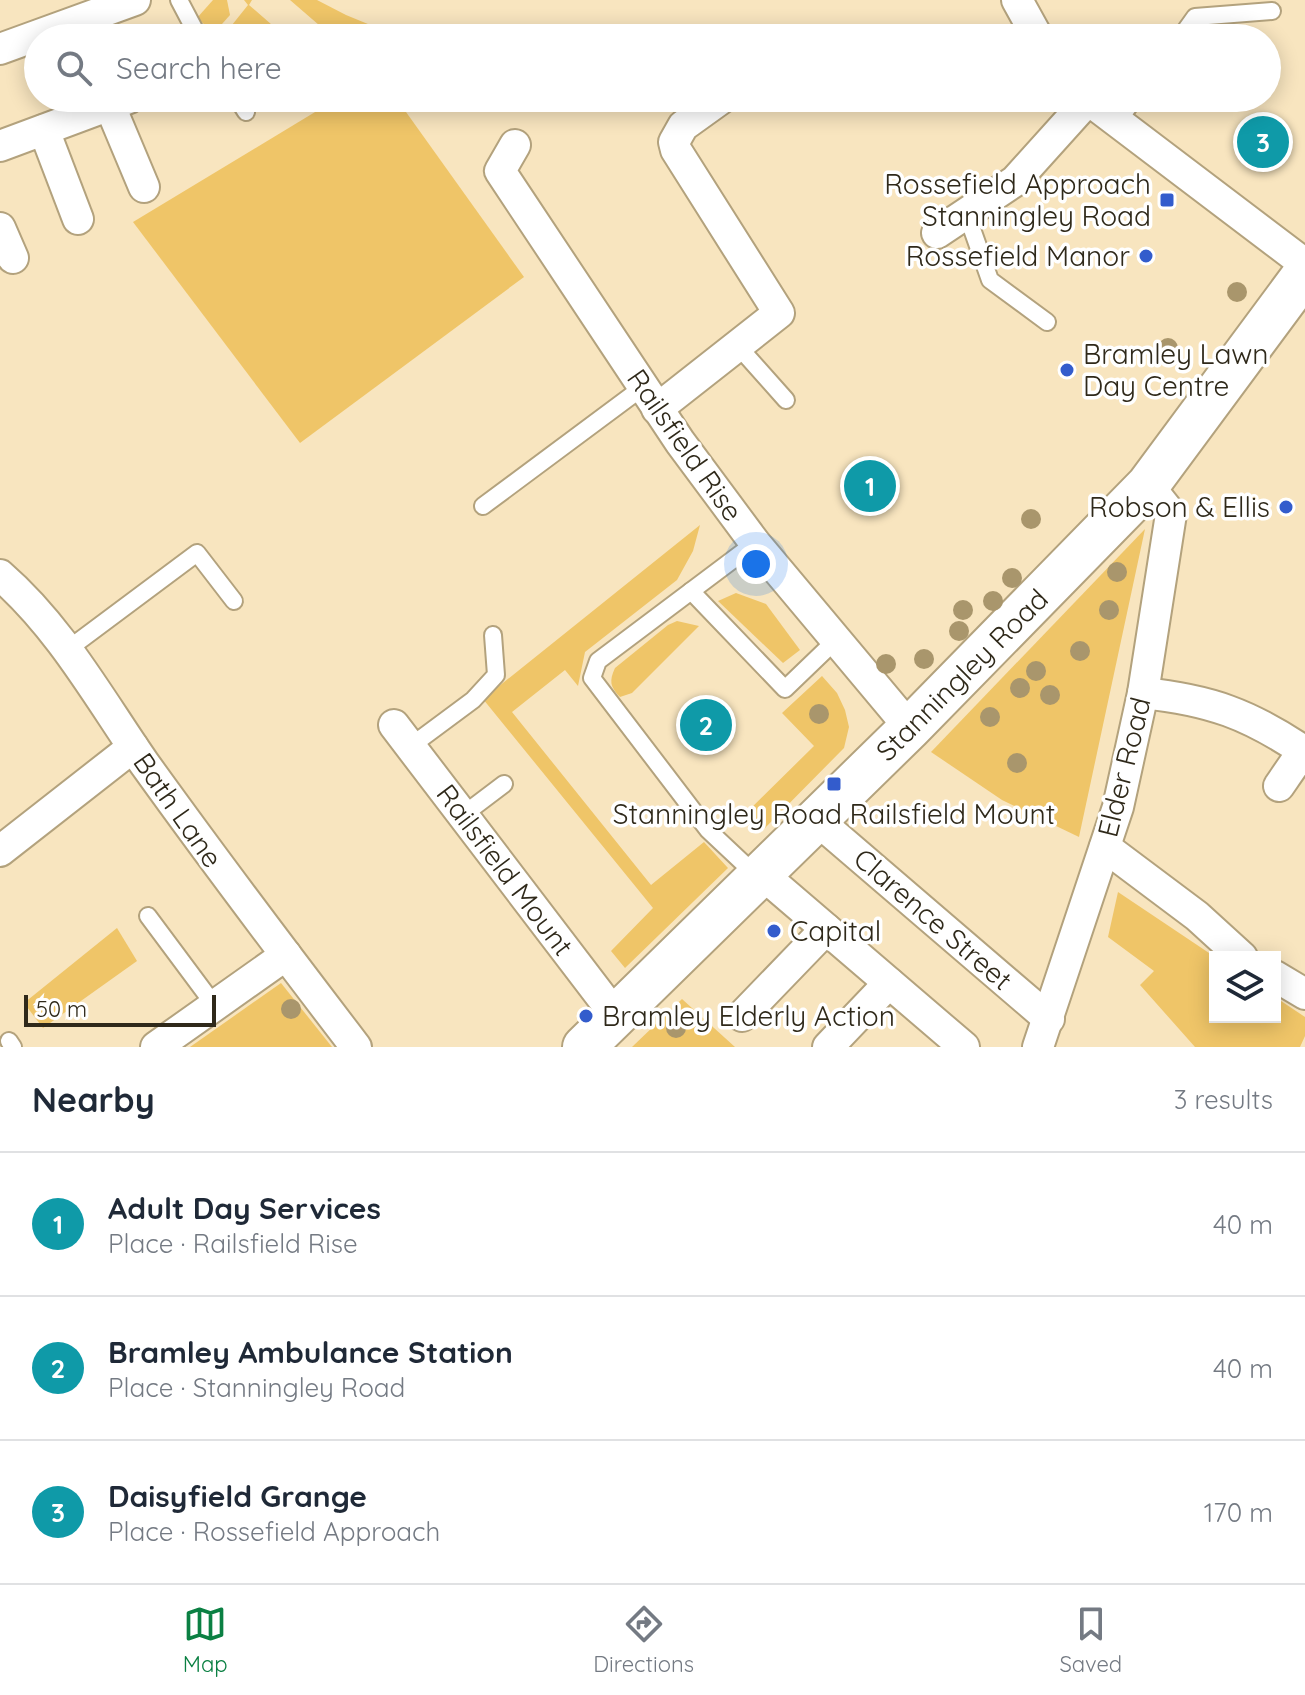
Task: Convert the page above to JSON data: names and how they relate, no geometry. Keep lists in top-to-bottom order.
{
  "streets": {
    "street": [
      "Railsfield Rise",
      "Stanningley Road",
      "Elder Road",
      "Bath Lane",
      "Railsfield Mount",
      "Clarence Street"
    ]
  },
  "crossings": [
    ["Railsfield Rise", "Stanningley Road"],
    ["Stanningley Road", "Elder Road"],
    ["Stanningley Road", "Railsfield Mount"],
    ["Stanningley Road", "Clarence Street"],
    ["Elder Road", "Clarence Street"]
  ],
  "places": {
    "transit": ["Rossefield Approach Stanningley Road", "Stanningley Road Railsfield Mount"],
    "other": [
      "Rossefield Manor",
      "Bramley Lawn Day Centre",
      "Robson & Ellis",
      "Capital",
      "Bramley Elderly Action"
    ]
  },
  "scale_bar": "50 m",
  "page": {
    "search": "Search here",
    "pins": ["3", "1", "2"],
    "scale": "50 m",
    "heading": ["Nearby", "3 results"],
    "list": [
      {
        "mark": "1",
        "name": "Adult Day Services",
        "note": "Place · Railsfield Rise",
        "value": "40 m"
      },
      {
        "mark": "2",
        "name": "Bramley Ambulance Station",
        "note": "Place · Stanningley Road",
        "value": "40 m"
      },
      {
        "mark": "3",
        "name": "Daisyfield Grange",
        "note": "Place · Rossefield Approach",
        "value": "170 m"
      }
    ],
    "nav": ["Map", "Directions", "Saved"]
  }
}
